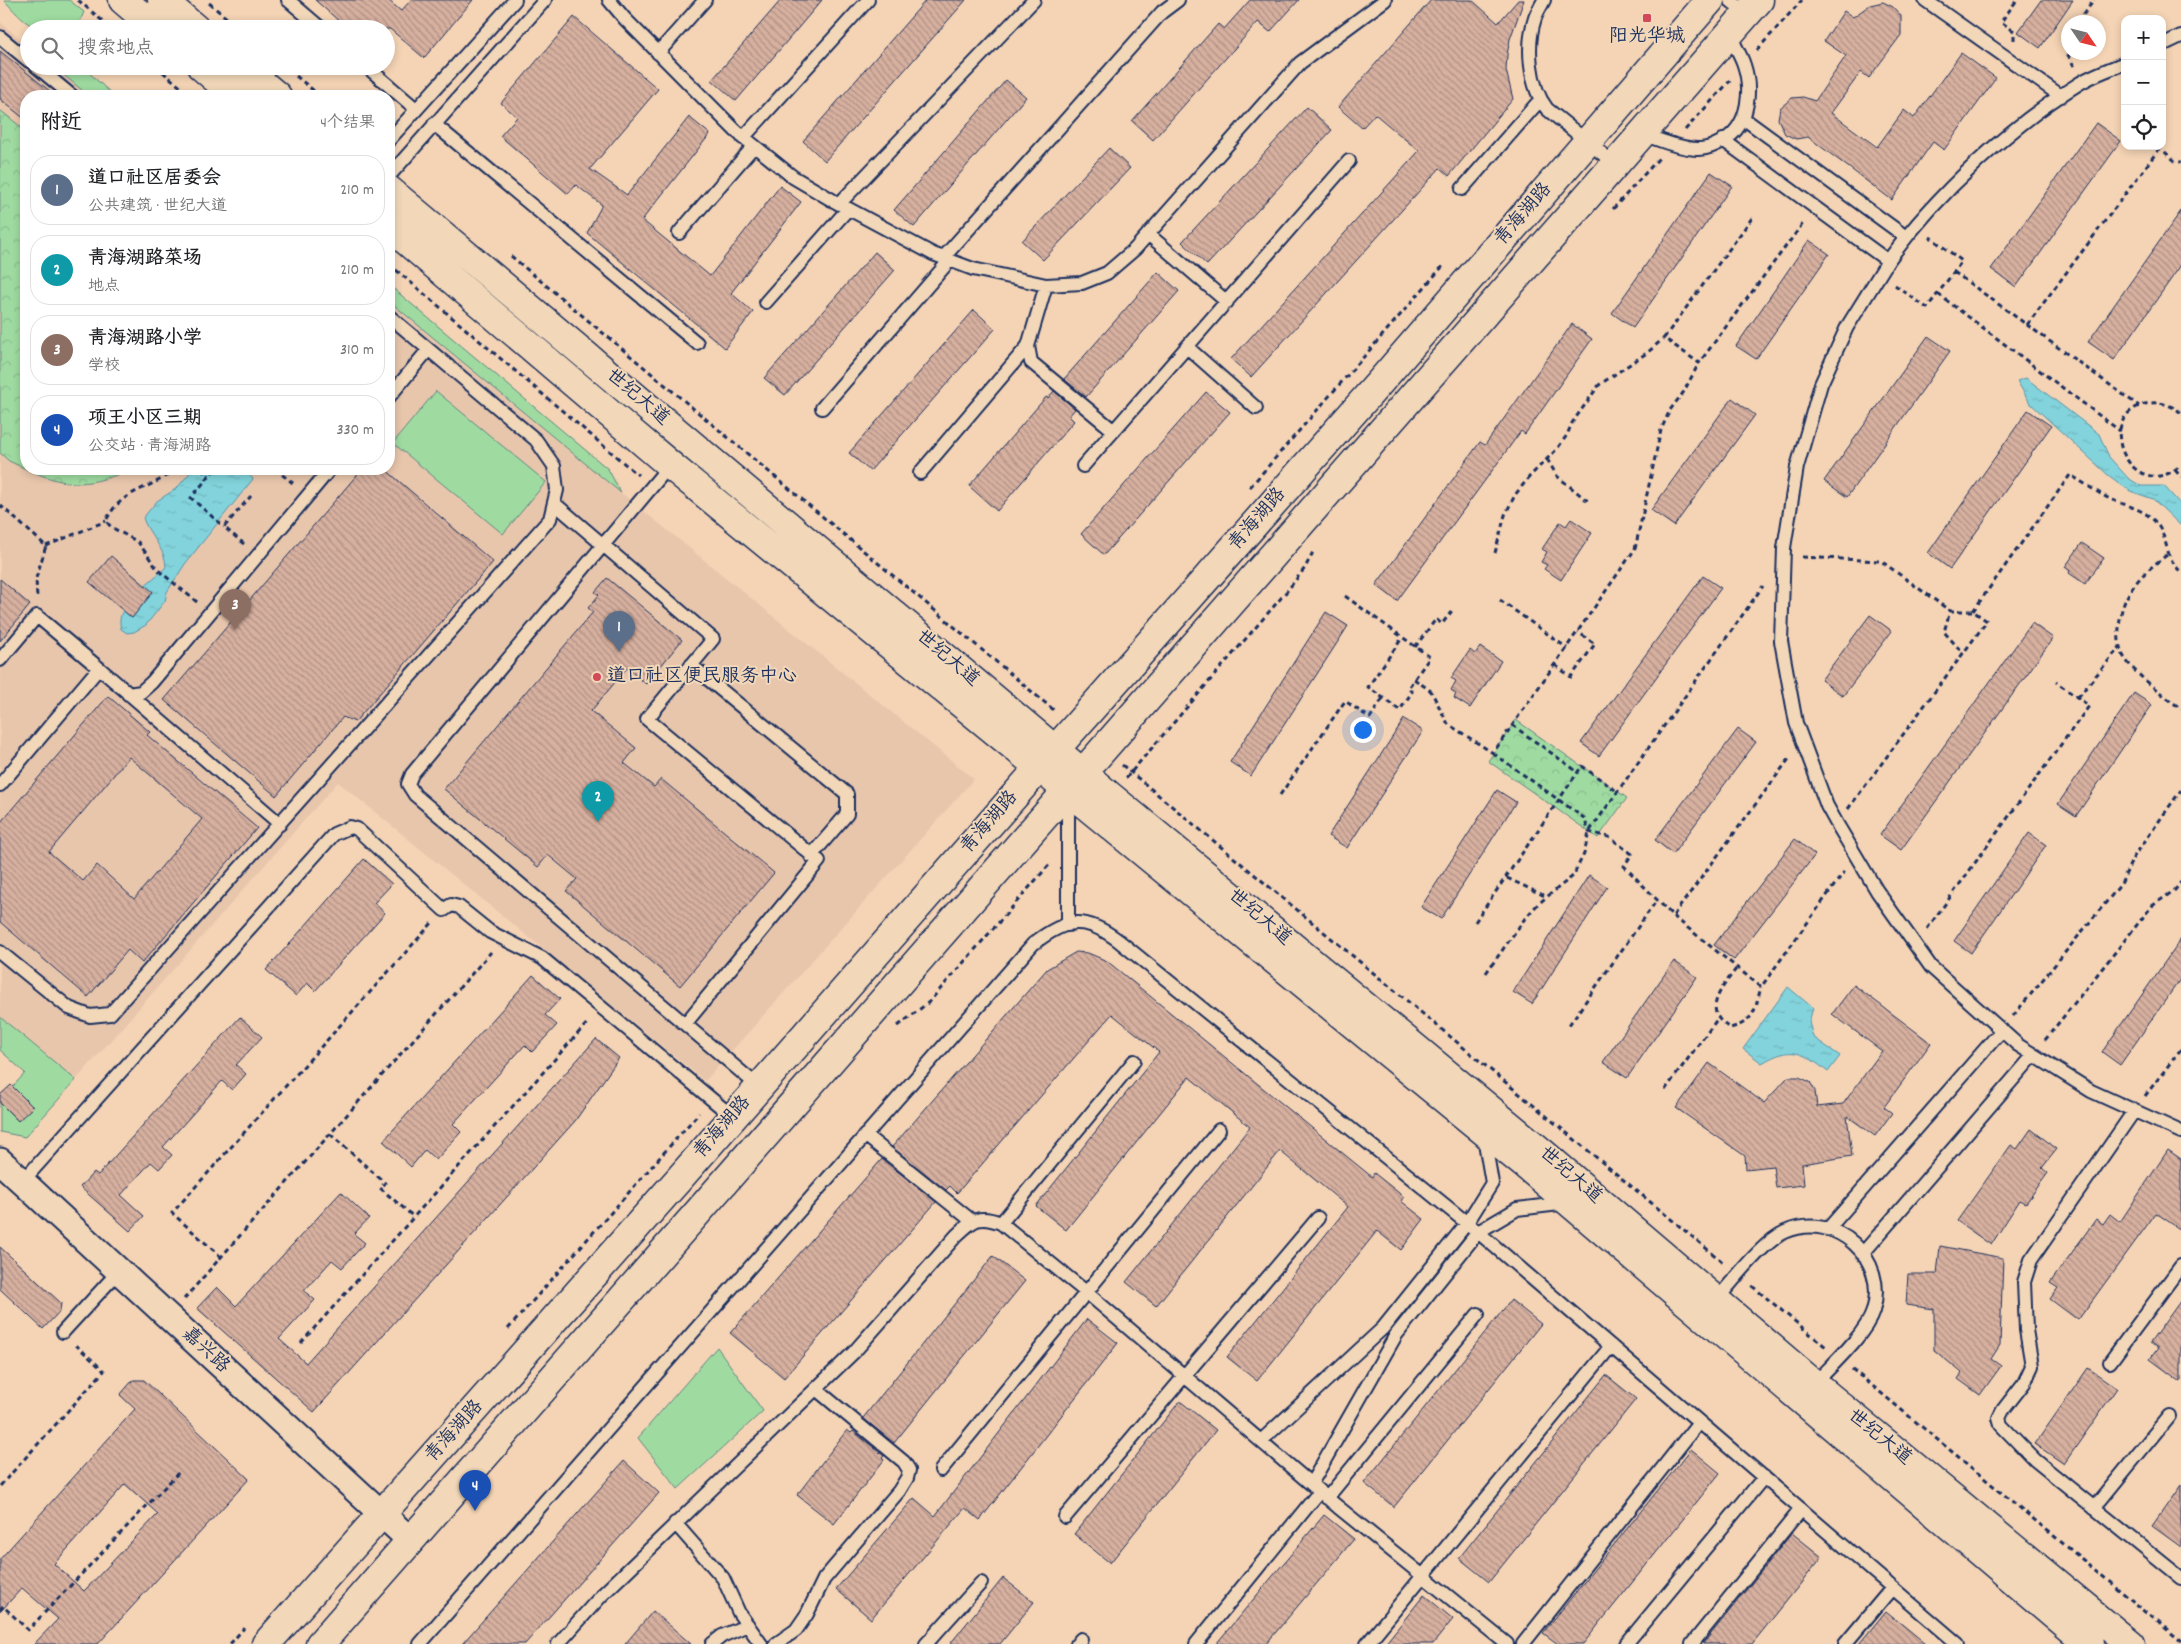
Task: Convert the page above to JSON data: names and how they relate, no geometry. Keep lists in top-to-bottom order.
{
  "streets": {
    "street": ["青海湖路", "世纪大道", "嘉兴路"]
  },
  "crossings": [
    ["青海湖路", "世纪大道"],
    ["青海湖路", "嘉兴路"]
  ],
  "places": {
    "transit": ["阳光华城"],
    "other": ["道口社区便民服务中心"]
  },
  "north": "bottom right",
  "page": {
    "map_buttons": ["+", "−"],
    "search": "搜索地点",
    "heading": ["附近", "4个结果"],
    "list": [
      {
        "mark": "1",
        "name": "道口社区居委会",
        "note": "公共建筑 · 世纪大道",
        "value": "210 m"
      },
      {
        "mark": "2",
        "name": "青海湖路菜场",
        "note": "地点",
        "value": "210 m"
      },
      {
        "mark": "3",
        "name": "青海湖路小学",
        "note": "学校",
        "value": "310 m"
      },
      {
        "mark": "4",
        "name": "项王小区三期",
        "note": "公交站 · 青海湖路",
        "value": "330 m"
      }
    ],
    "pins": [
      "3",
      "1",
      "2",
      "4"
    ]
  }
}
